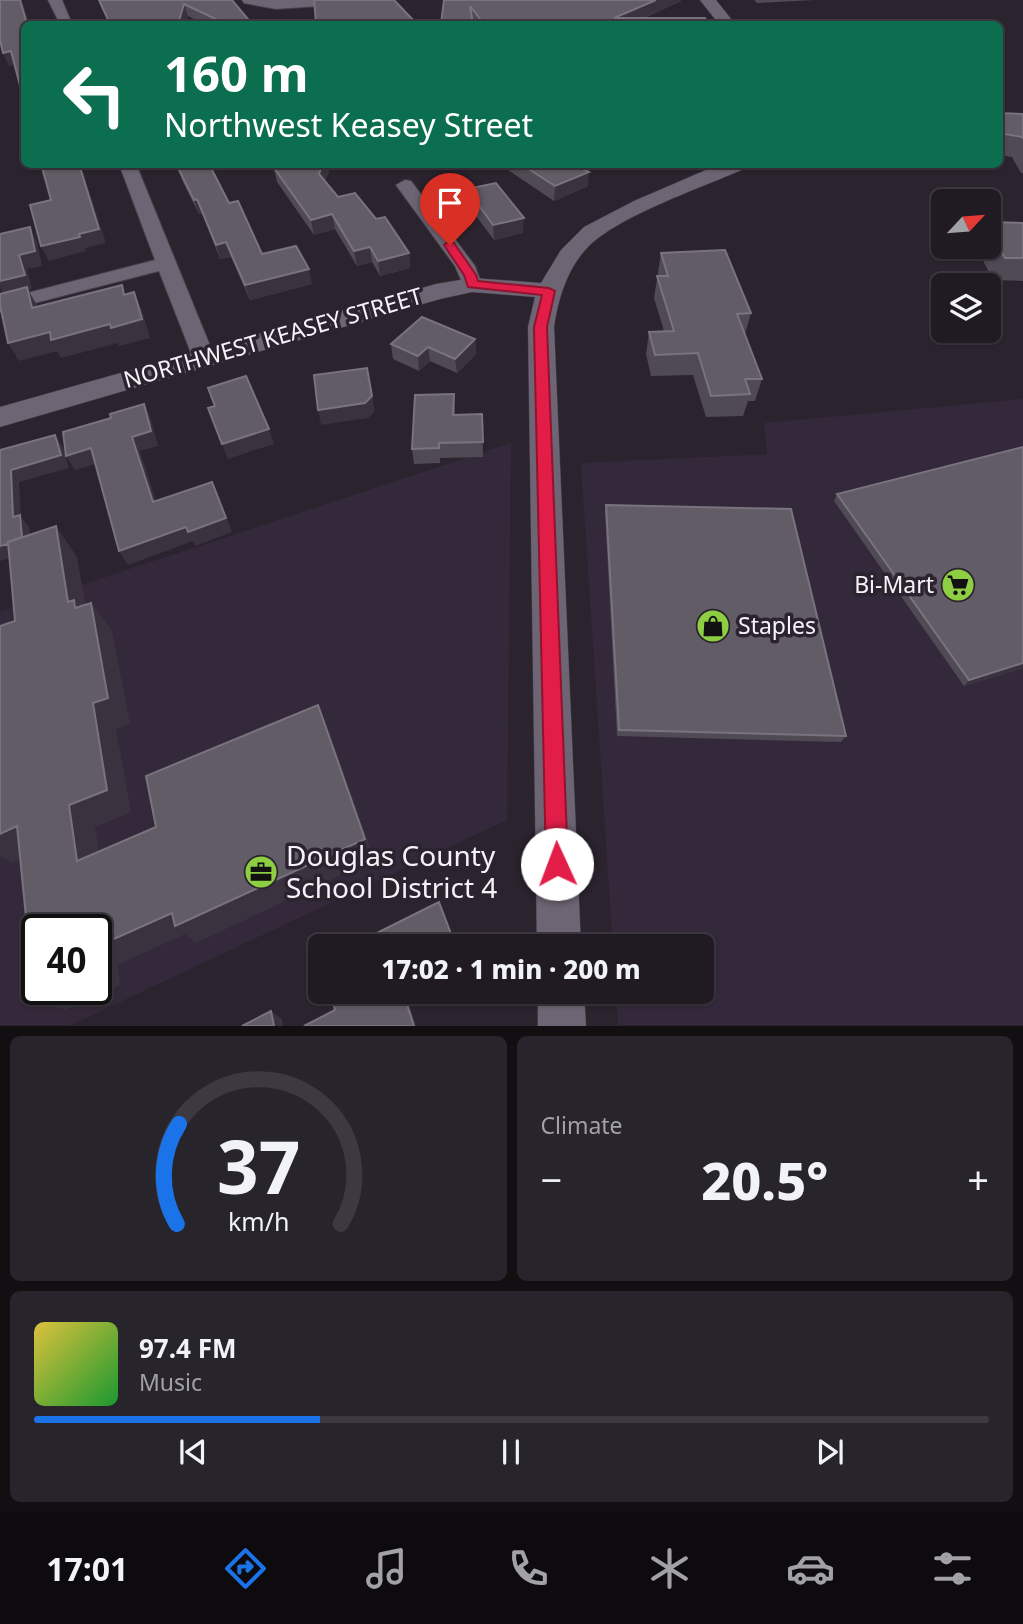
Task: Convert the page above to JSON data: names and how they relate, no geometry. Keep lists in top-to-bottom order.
{
  "streets": {
    "street": ["NORTHWEST KEASEY STREET"]
  },
  "places": {
    "supermarket": ["Bi-Mart"],
    "shop": ["Staples"],
    "office": ["Douglas County School District 4"]
  },
  "north": "top right",
  "page": {
    "turn": ["160 m", "Northwest Keasey Street"],
    "limit": "40",
    "trip": "17:02 · 1 min · 200 m",
    "tile": "Climate",
    "heat": ["−", "20.5°", "+"],
    "song": ["97.4 FM", "Music"],
    "tabs": "17:01",
    "gauge": ["37", "km/h"]
  }
}
